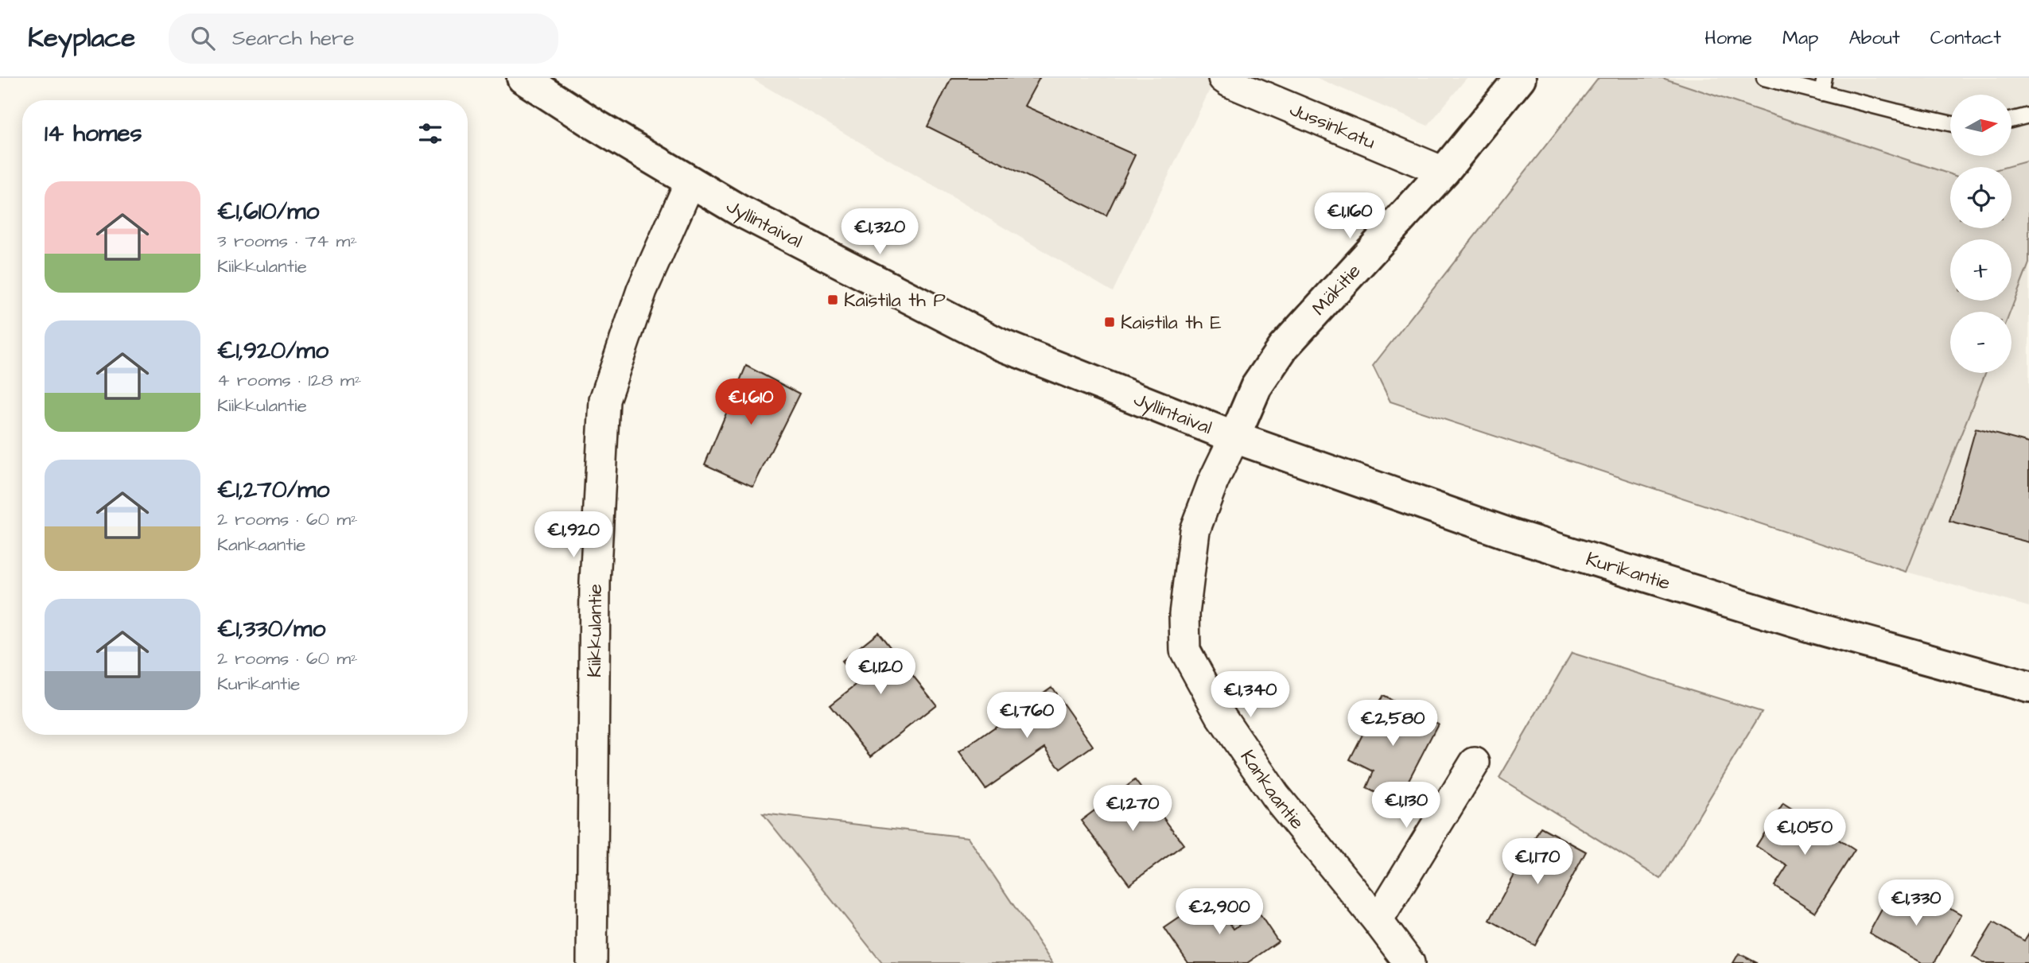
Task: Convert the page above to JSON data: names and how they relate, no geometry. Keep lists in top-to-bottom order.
{
  "streets": {
    "street": [
      "Jussinkatu",
      "Jyllintaival",
      "Mäkitie",
      "Kurikantie",
      "Kiikkulantie",
      "Kankaantie"
    ]
  },
  "crossings": [
    ["Jussinkatu", "Mäkitie"],
    ["Jyllintaival", "Mäkitie"],
    ["Jyllintaival", "Kurikantie"],
    ["Jyllintaival", "Kiikkulantie"],
    ["Jyllintaival", "Kankaantie"],
    ["Mäkitie", "Kurikantie"],
    ["Mäkitie", "Kankaantie"],
    ["Kurikantie", "Kankaantie"]
  ],
  "places": {
    "transit": ["Kaistila th P", "Kaistila th E"]
  },
  "north": "right",
  "page": {
    "header": "Keyplace",
    "search": "Search here",
    "nav": [
      "Home",
      "Map",
      "About",
      "Contact"
    ],
    "map_buttons": ["+", "−"],
    "heading": "14 homes",
    "list": [
      {
        "name": "€1,610/mo",
        "note": "3 rooms · 74 m² · Kiikkulantie"
      },
      {
        "name": "€1,920/mo",
        "note": "4 rooms · 128 m² · Kiikkulantie"
      },
      {
        "name": "€1,270/mo",
        "note": "2 rooms · 60 m² · Kankaantie"
      },
      {
        "name": "€1,330/mo",
        "note": "2 rooms · 60 m² · Kurikantie"
      }
    ],
    "price": [
      "€1,160",
      "€1,320",
      "€1,610",
      "€1,920",
      "€1,120",
      "€1,340",
      "€1,760",
      "€2,580",
      "€1,130",
      "€1,270",
      "€1,050",
      "€1,170",
      "€1,330",
      "€2,900"
    ]
  }
}
